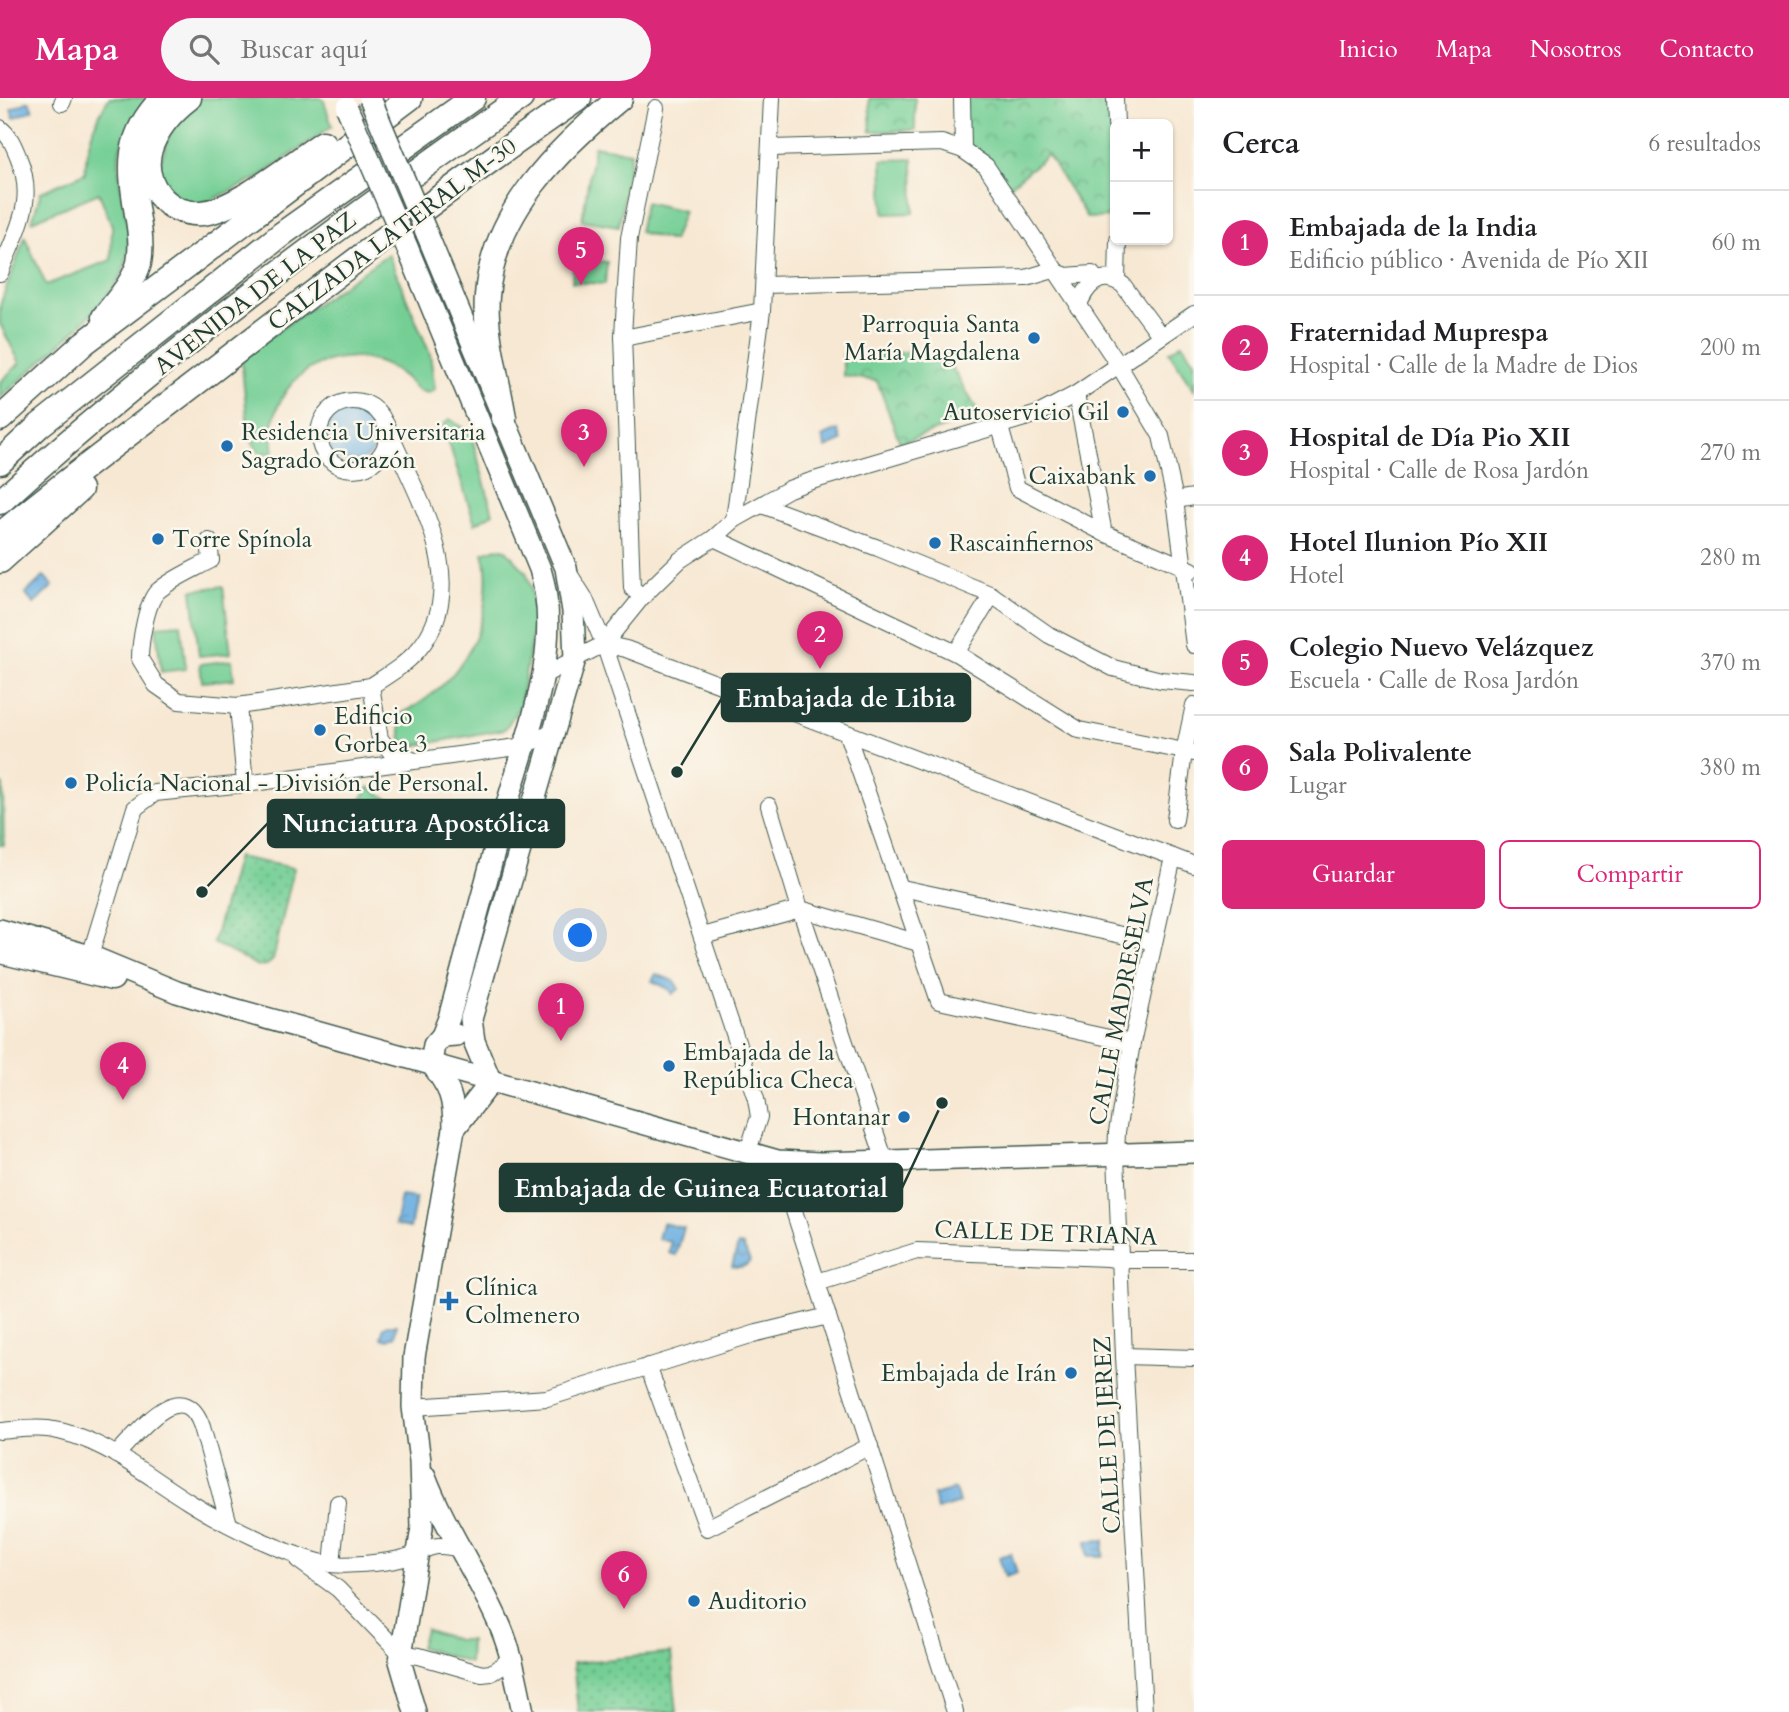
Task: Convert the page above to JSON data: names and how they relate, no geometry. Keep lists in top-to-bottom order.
{
  "streets": {
    "highway": ["CALZADA LATERAL M-30", "AVENIDA DE LA PAZ"],
    "street": ["CALLE MADRESELVA", "CALLE DE TRIANA", "CALLE DE JEREZ"]
  },
  "crossings": [
    ["CALLE MADRESELVA", "CALLE DE JEREZ"],
    ["CALLE DE TRIANA", "CALLE DE JEREZ"]
  ],
  "places": {
    "other": [
      "Parroquia Santa María Magdalena",
      "Autoservicio Gil",
      "Residencia Universitaria Sagrado Corazón",
      "Caixabank",
      "Torre Spínola",
      "Rascainfiernos",
      "Edificio Gorbea 3",
      "Embajada de Libia",
      "Policía Nacional - División de Personal.",
      "Nunciatura Apostólica",
      "Embajada de la República Checa",
      "Embajada de Guinea Ecuatorial",
      "Hontanar",
      "Embajada de Irán",
      "Auditorio"
    ],
    "health": ["Clínica Colmenero"]
  },
  "page": {
    "header": "Mapa",
    "search": "Buscar aquí",
    "nav": [
      "Inicio",
      "Mapa",
      "Nosotros",
      "Contacto"
    ],
    "heading": ["Cerca", "6 resultados"],
    "map_buttons": ["+", "−"],
    "list": [
      {
        "mark": "1",
        "name": "Embajada de la India",
        "note": "Edificio público · Avenida de Pío XII",
        "value": "60 m"
      },
      {
        "mark": "2",
        "name": "Fraternidad Muprespa",
        "note": "Hospital · Calle de la Madre de Dios",
        "value": "200 m"
      },
      {
        "mark": "3",
        "name": "Hospital de Día Pio XII",
        "note": "Hospital · Calle de Rosa Jardón",
        "value": "270 m"
      },
      {
        "mark": "4",
        "name": "Hotel Ilunion Pío XII",
        "note": "Hotel",
        "value": "280 m"
      },
      {
        "mark": "5",
        "name": "Colegio Nuevo Velázquez",
        "note": "Escuela · Calle de Rosa Jardón",
        "value": "370 m"
      },
      {
        "mark": "6",
        "name": "Sala Polivalente",
        "note": "Lugar",
        "value": "380 m"
      }
    ],
    "pins": [
      "5",
      "3",
      "2",
      "1",
      "4",
      "6"
    ],
    "buttons": ["Guardar", "Compartir"]
  }
}
